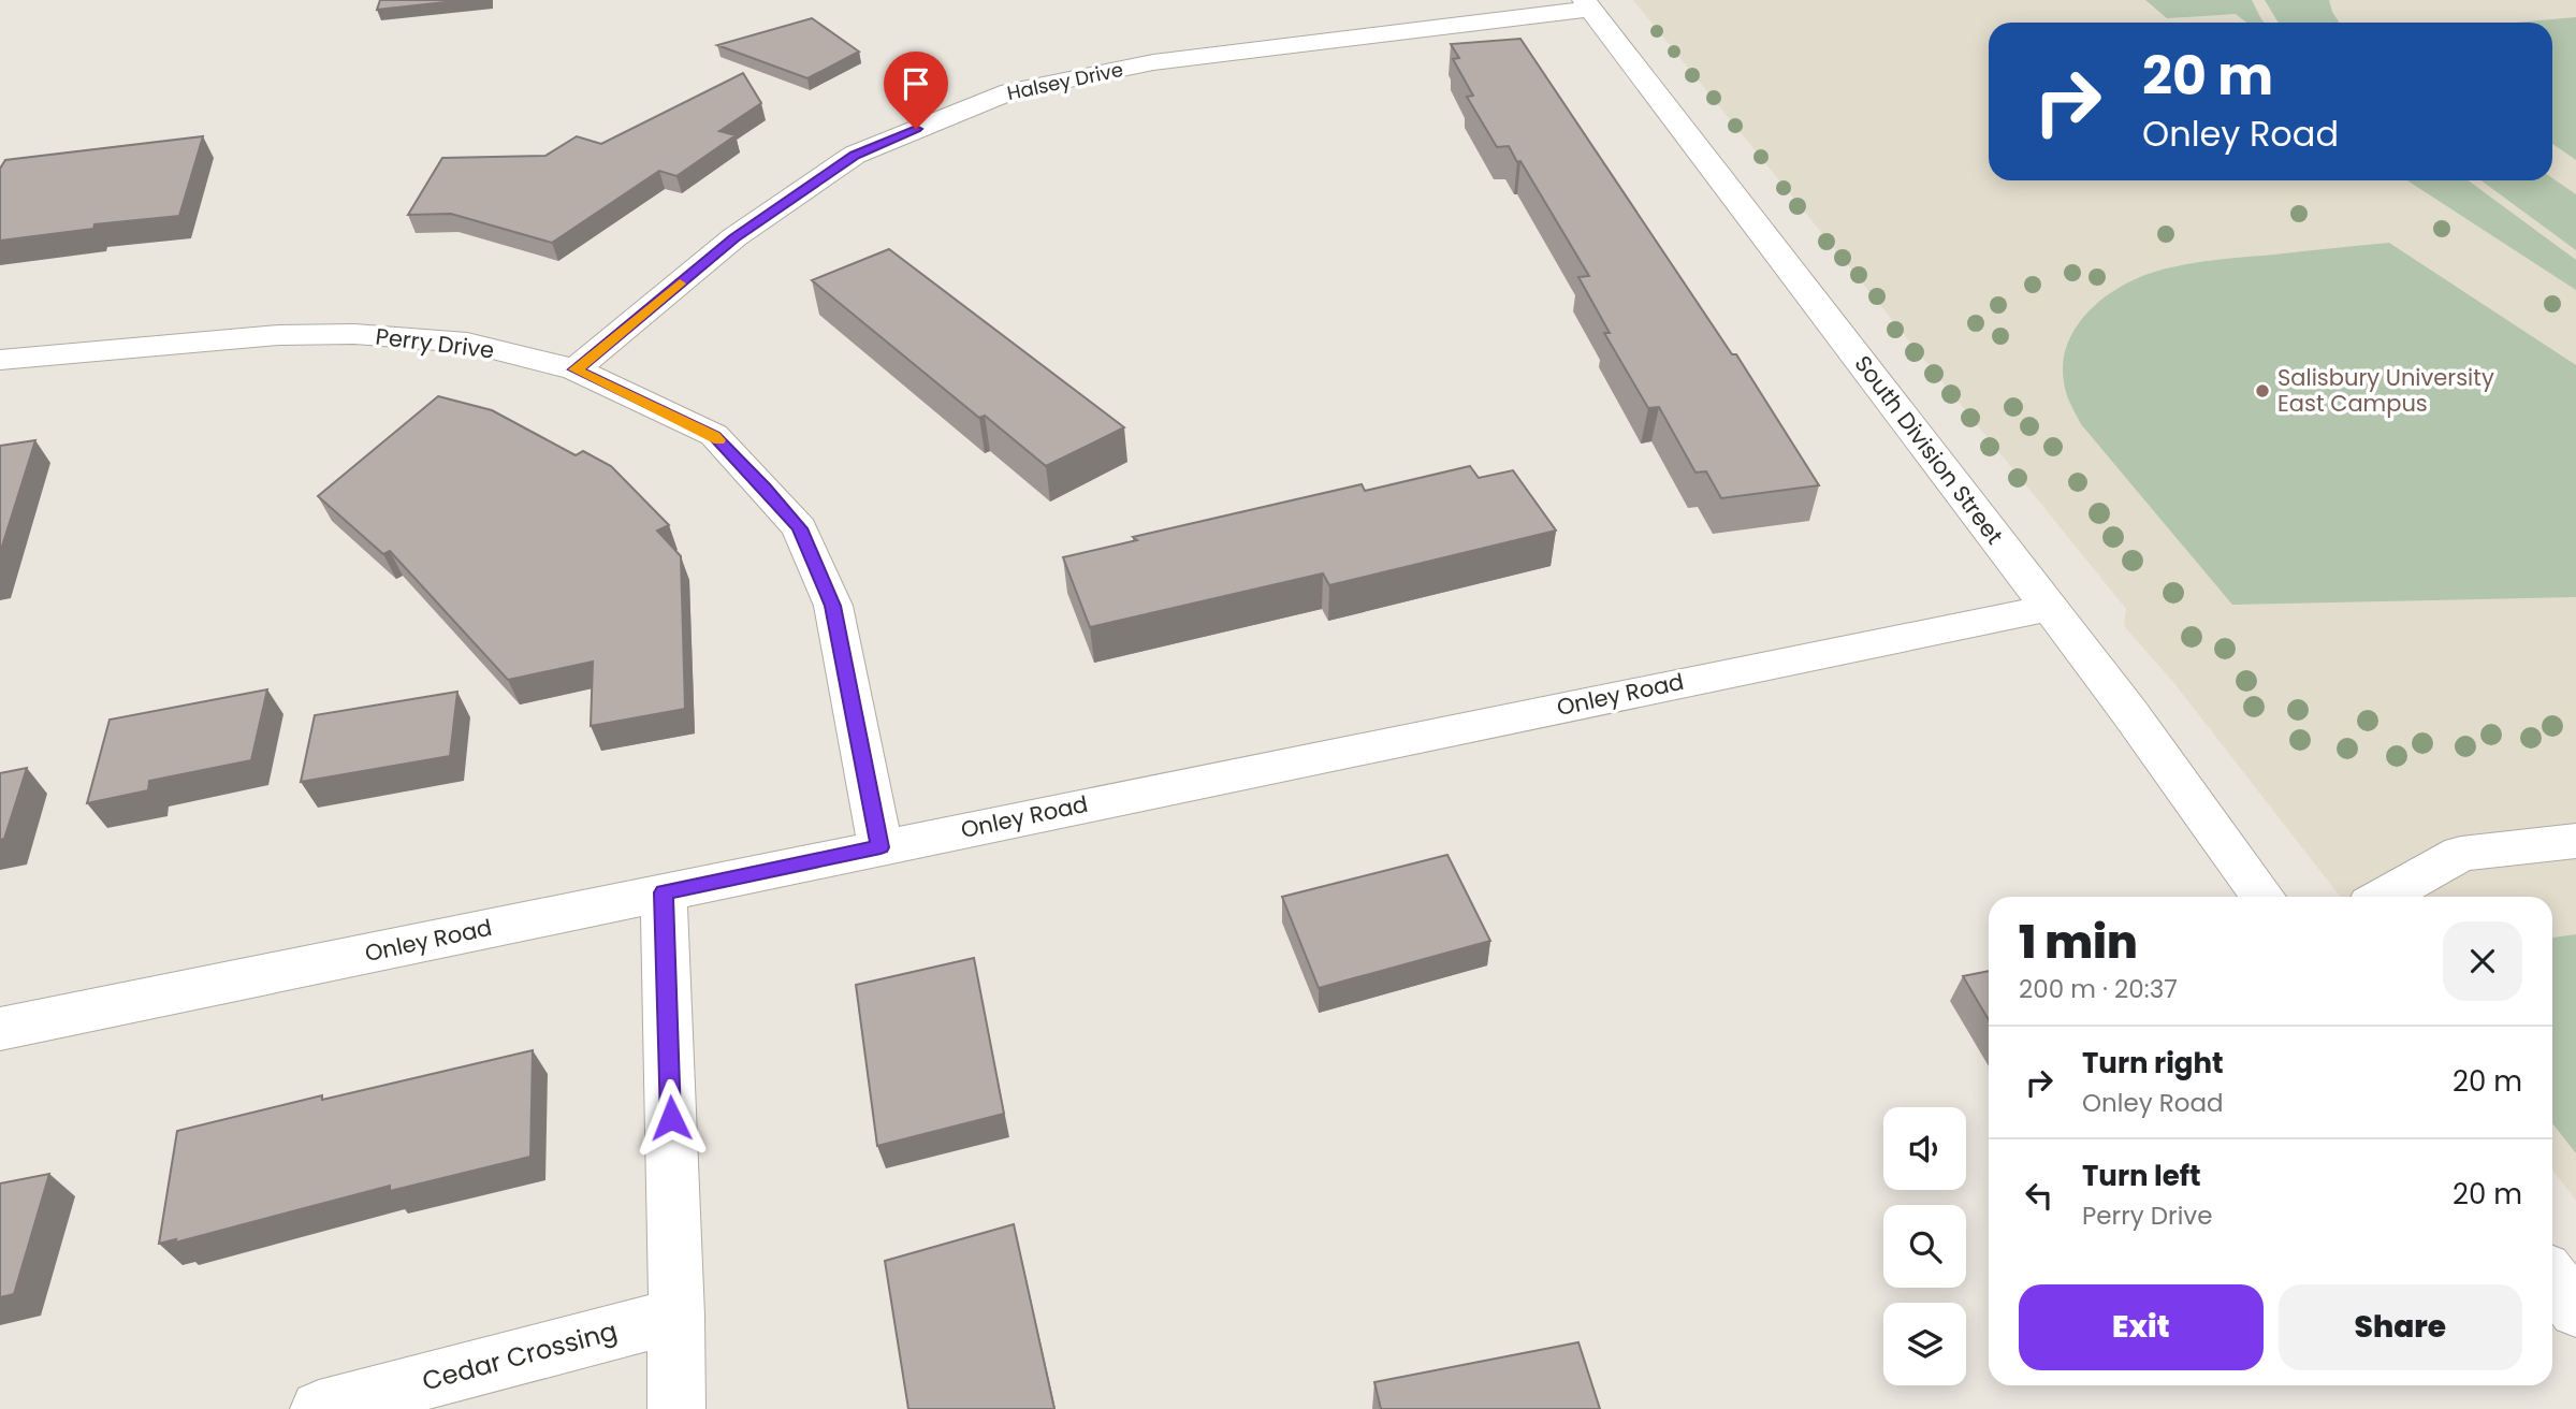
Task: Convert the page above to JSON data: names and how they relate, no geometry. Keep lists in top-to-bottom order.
{
  "streets": {
    "street": [
      "Halsey Drive",
      "Perry Drive",
      "South Division Street",
      "Onley Road",
      "Cedar Crossing"
    ]
  },
  "crossings": [
    ["Halsey Drive", "Perry Drive"],
    ["Halsey Drive", "South Division Street"],
    ["Perry Drive", "Onley Road"],
    ["South Division Street", "Onley Road"]
  ],
  "places": ["Salisbury University East Campus"],
  "page": {
    "turn": ["20 m", "Onley Road"],
    "heading": ["1 min", "200 m · 20:37"],
    "list": [
      {
        "name": "Turn right",
        "note": "Onley Road",
        "value": "20 m"
      },
      {
        "name": "Turn left",
        "note": "Perry Drive",
        "value": "20 m"
      }
    ],
    "buttons": ["Exit", "Share"]
  }
}
